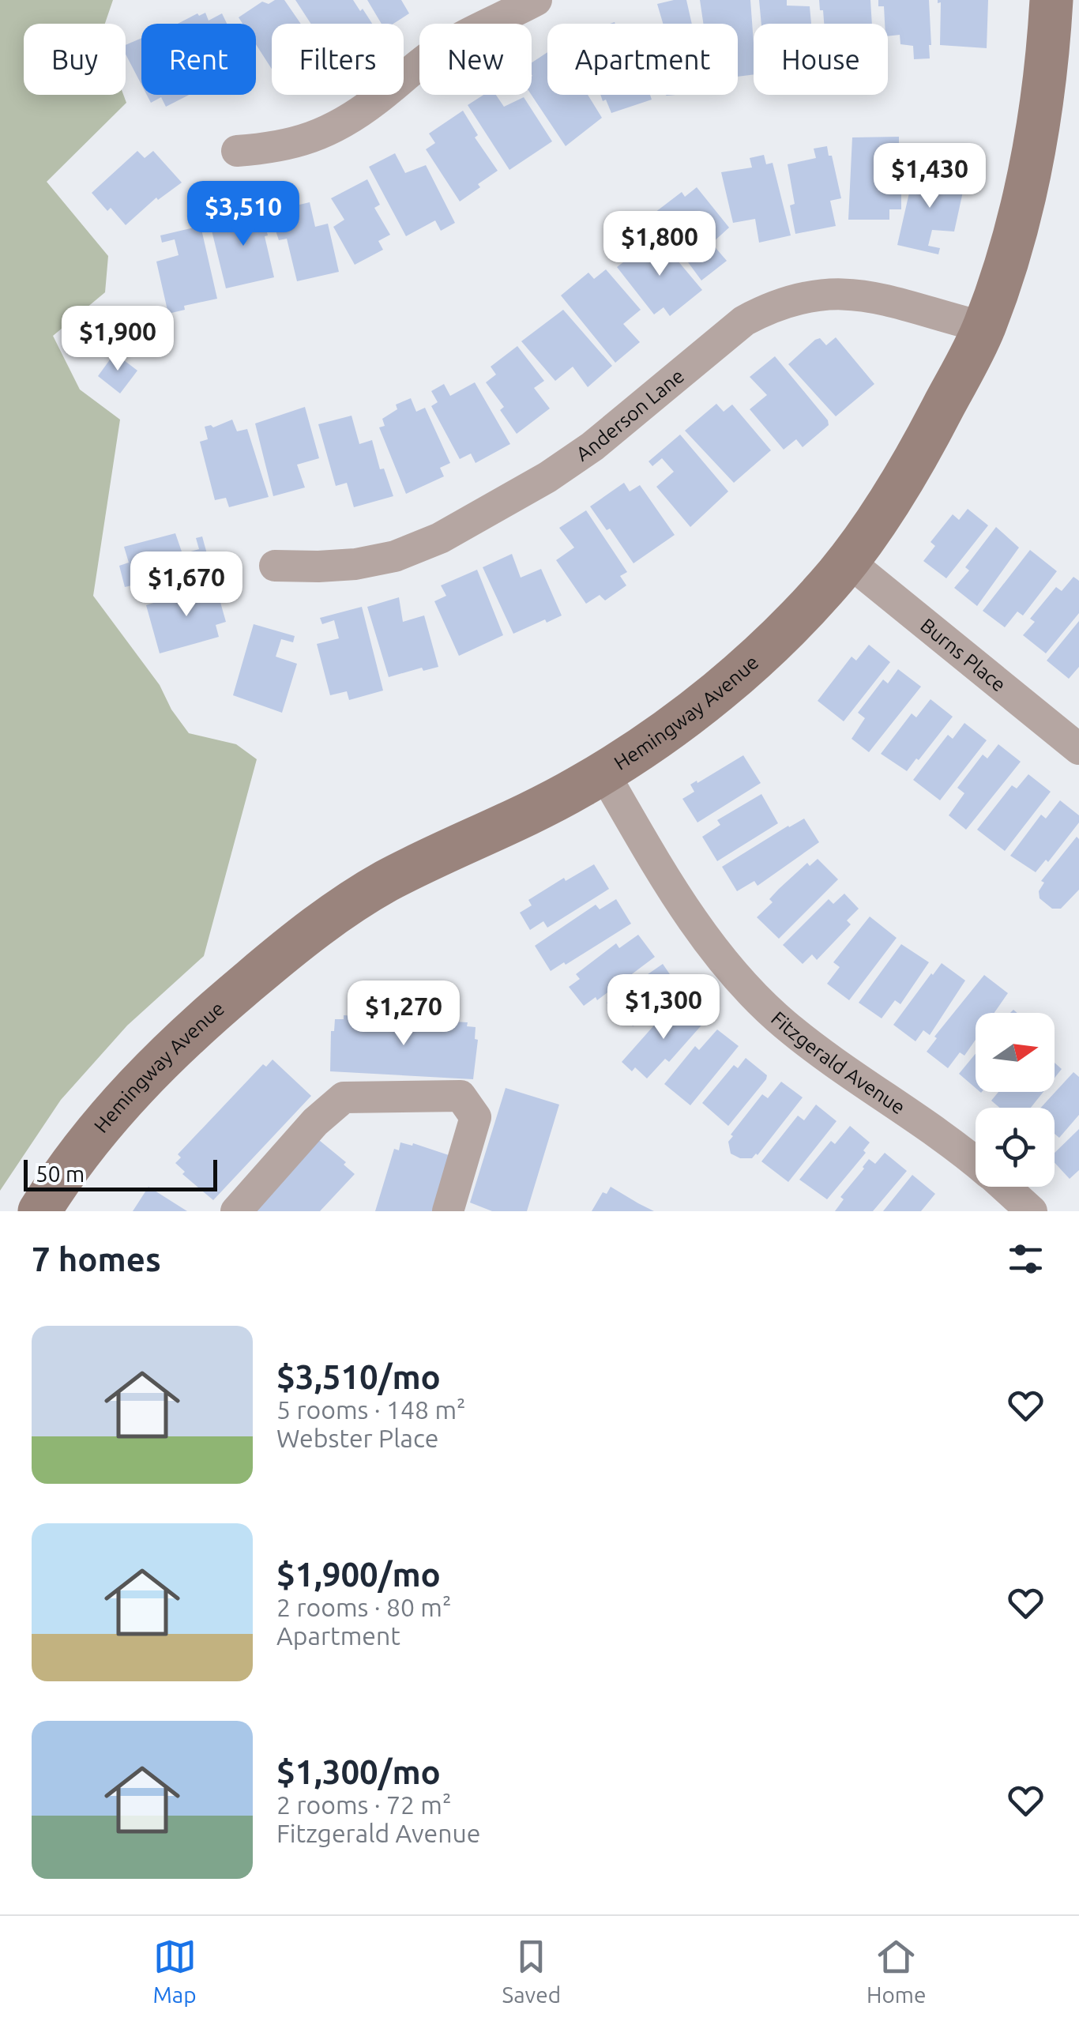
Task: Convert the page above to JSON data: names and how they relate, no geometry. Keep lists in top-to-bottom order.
{
  "streets": {
    "main road": ["Hemingway Avenue"],
    "street": ["Anderson Lane", "Burns Place", "Fitzgerald Avenue"]
  },
  "crossings": [
    ["Anderson Lane", "Hemingway Avenue"],
    ["Burns Place", "Hemingway Avenue"],
    ["Hemingway Avenue", "Fitzgerald Avenue"]
  ],
  "scale_bar": "50 m",
  "north": "right",
  "page": {
    "chip": [
      "Buy",
      "Rent",
      "Filters",
      "New",
      "Apartment",
      "House"
    ],
    "price": [
      "$1,430",
      "$3,510",
      "$1,800",
      "$1,900",
      "$1,670",
      "$1,300",
      "$1,270"
    ],
    "scale": "50 m",
    "heading": "7 homes",
    "list": [
      {
        "name": "$3,510/mo",
        "note": "5 rooms · 148 m² · Webster Place"
      },
      {
        "name": "$1,900/mo",
        "note": "2 rooms · 80 m² · Apartment"
      },
      {
        "name": "$1,300/mo",
        "note": "2 rooms · 72 m² · Fitzgerald Avenue"
      }
    ],
    "tabs": ["Map", "Saved", "Home"]
  }
}
